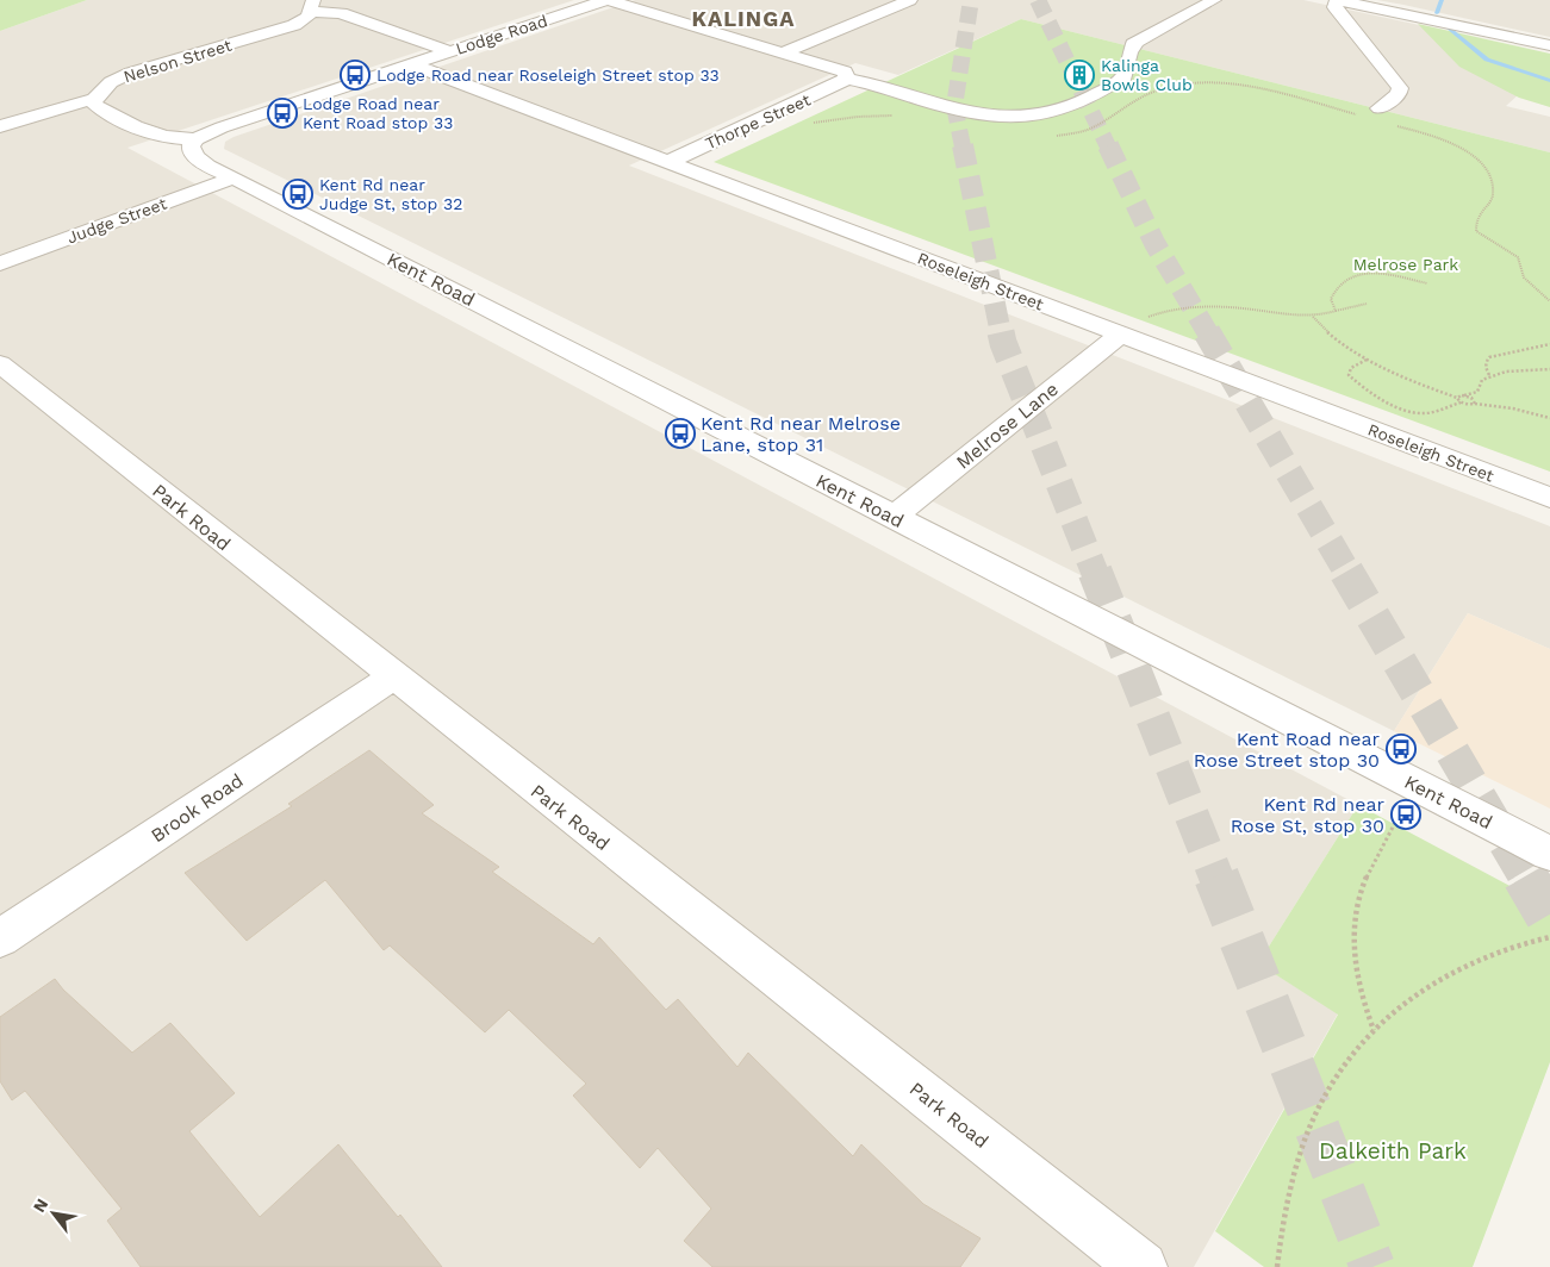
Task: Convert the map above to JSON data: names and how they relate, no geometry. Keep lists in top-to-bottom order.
{
  "streets": {
    "street": [
      "Lodge Road",
      "Nelson Street",
      "Thorpe Street",
      "Judge Street",
      "Kent Road",
      "Roseleigh Street",
      "Melrose Lane",
      "Park Road",
      "Brook Road"
    ]
  },
  "crossings": [
    ["Lodge Road", "Kent Road"],
    ["Lodge Road", "Roseleigh Street"],
    ["Thorpe Street", "Roseleigh Street"],
    ["Judge Street", "Kent Road"],
    ["Kent Road", "Melrose Lane"],
    ["Roseleigh Street", "Melrose Lane"],
    ["Park Road", "Brook Road"]
  ],
  "districts": ["KALINGA"],
  "parks": ["Melrose Park", "Dalkeith Park"],
  "places": {
    "bus stop": [
      "Lodge Road near Roseleigh Street stop 33",
      "Lodge Road near Kent Road stop 33",
      "Kent Rd near Judge St, stop 32",
      "Kent Rd near Melrose Lane, stop 31",
      "Kent Road near Rose Street stop 30",
      "Kent Rd near Rose St, stop 30"
    ],
    "building": ["Kalinga Bowls Club"]
  },
  "north": "top left"
}
